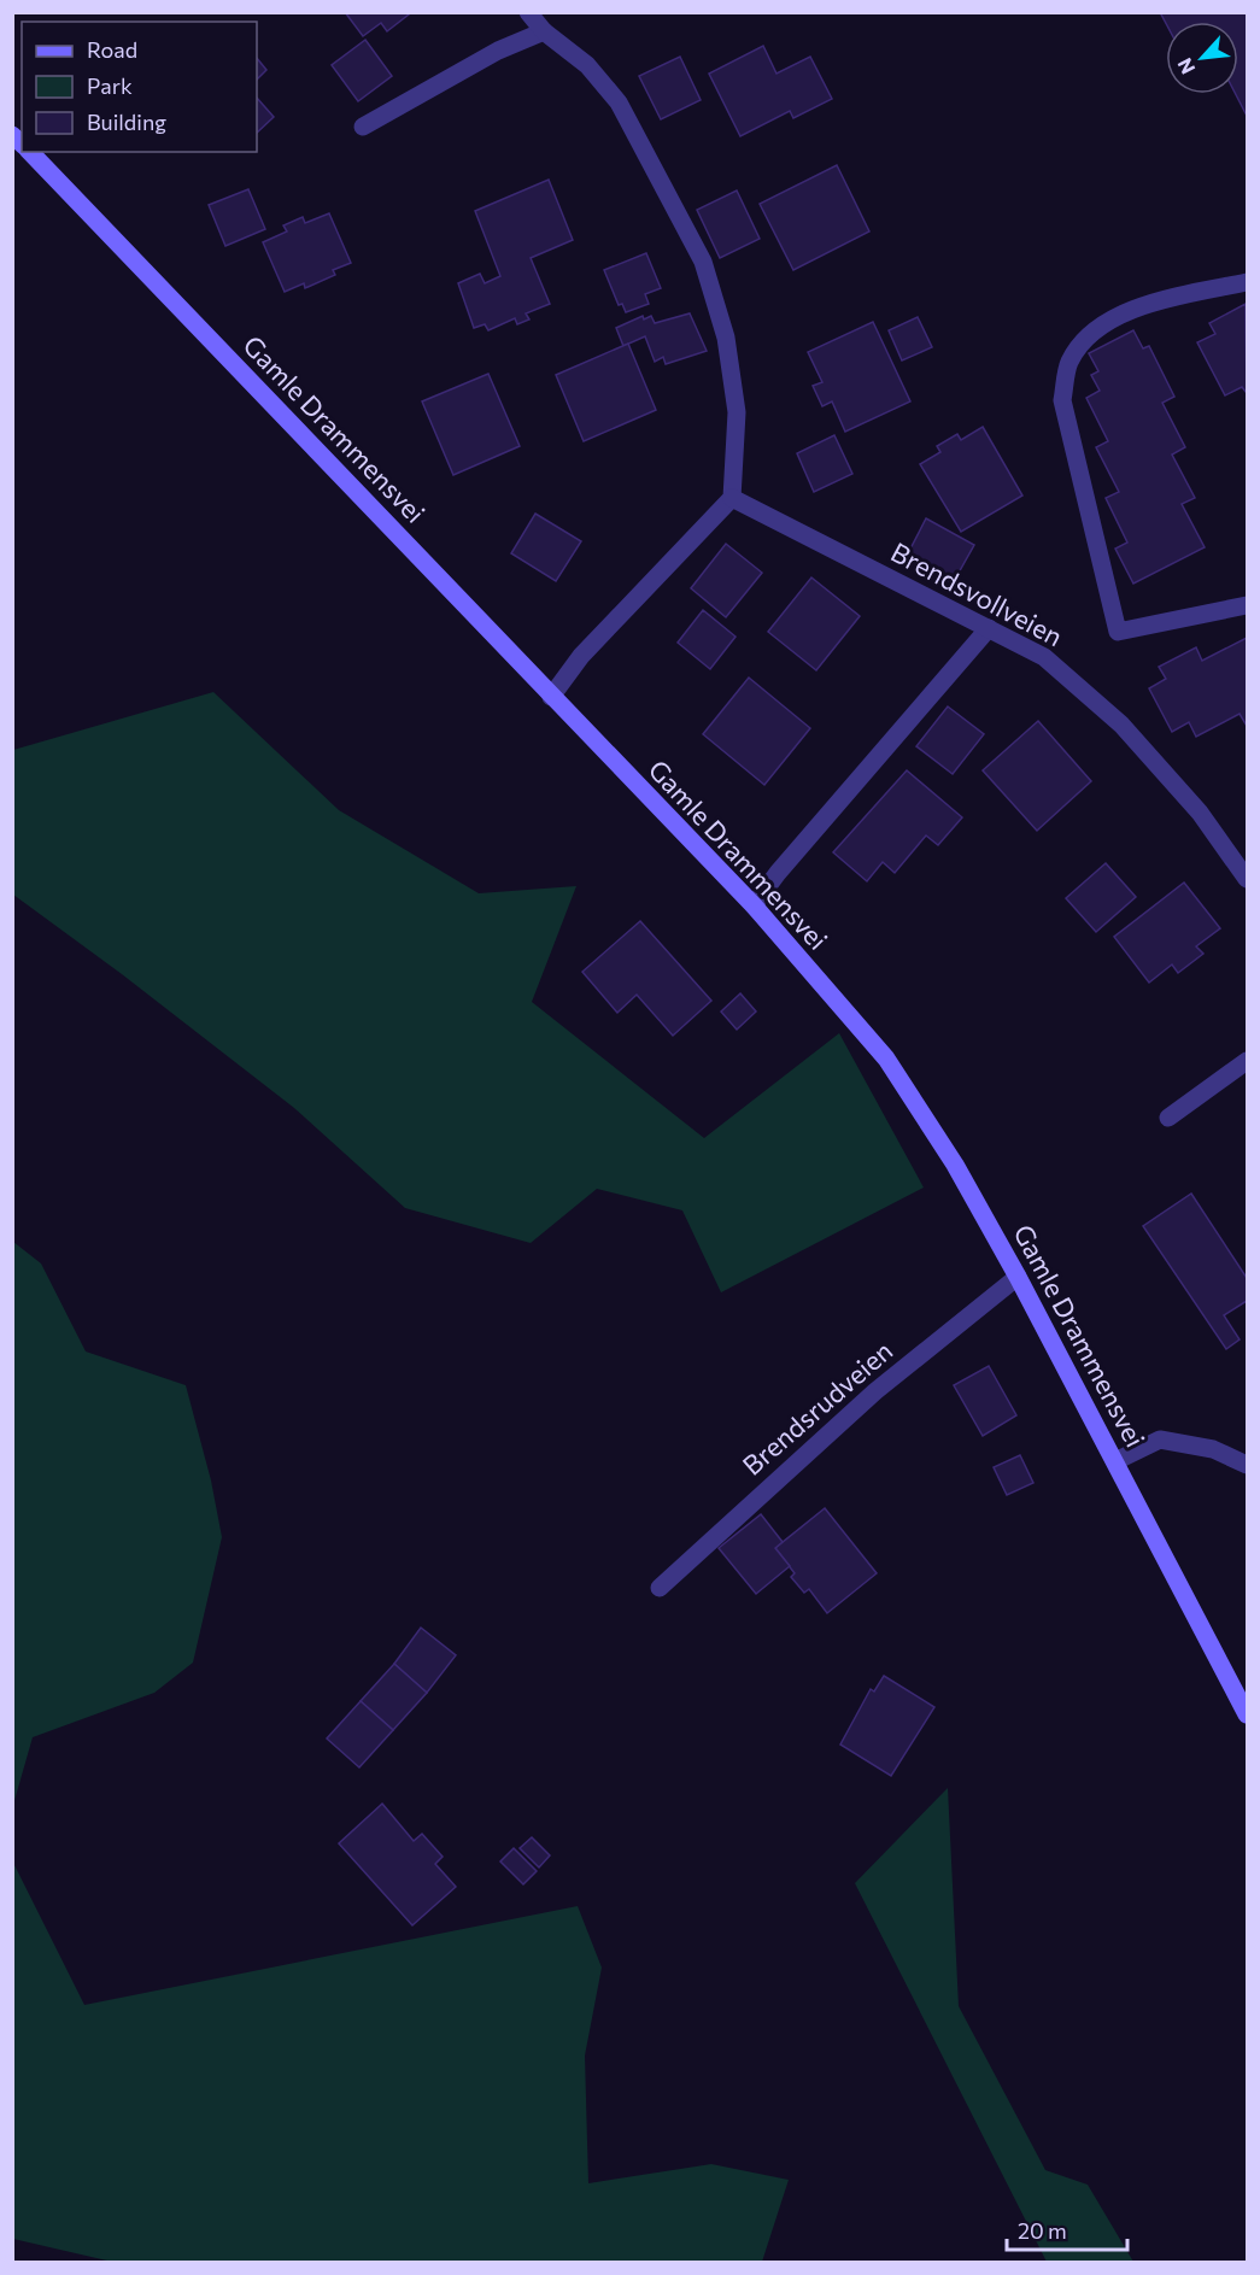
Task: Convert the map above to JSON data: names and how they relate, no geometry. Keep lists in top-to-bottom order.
{
  "streets": {
    "main road": ["Gamle Drammensvei"],
    "street": ["Brendsvollveien", "Brendsrudveien"]
  },
  "crossings": [
    ["Gamle Drammensvei", "Brendsrudveien"]
  ],
  "legend": ["Road", "Park", "Building"],
  "scale_bar": "20 m",
  "north": "bottom left"
}
